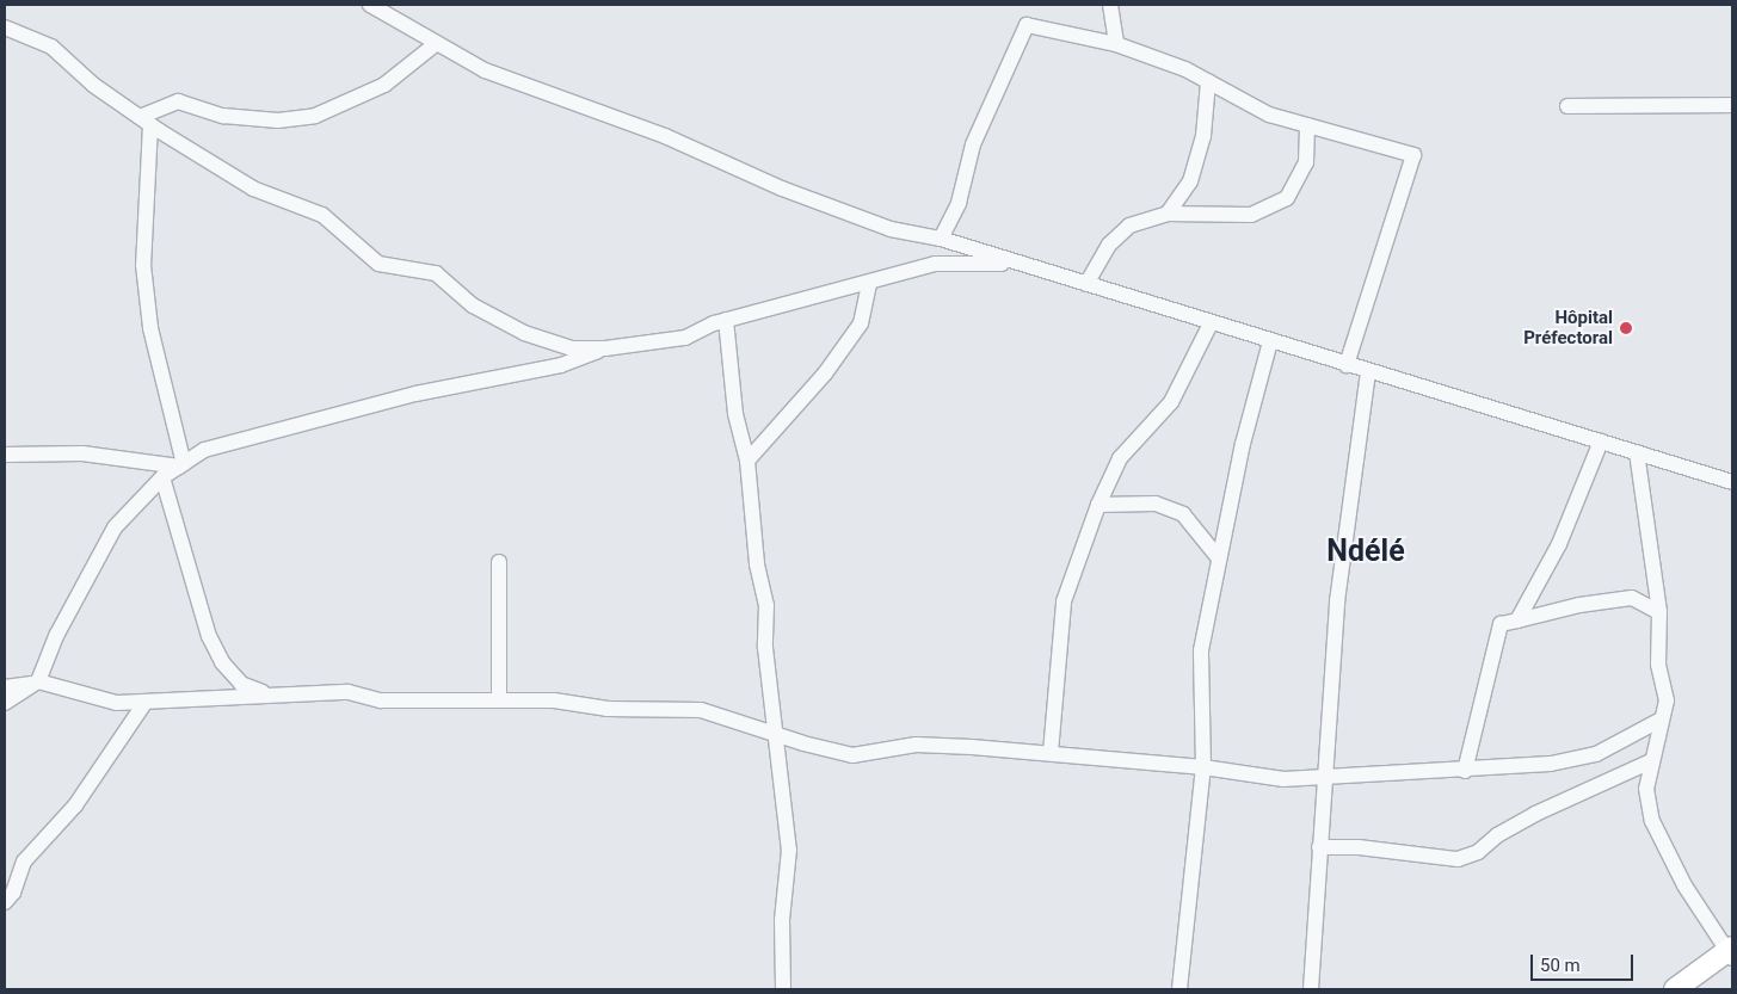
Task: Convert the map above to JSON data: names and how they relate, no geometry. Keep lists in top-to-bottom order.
{
  "districts": ["Ndélé"],
  "places": ["Hôpital Préfectoral"],
  "scale_bar": "50 m"
}
